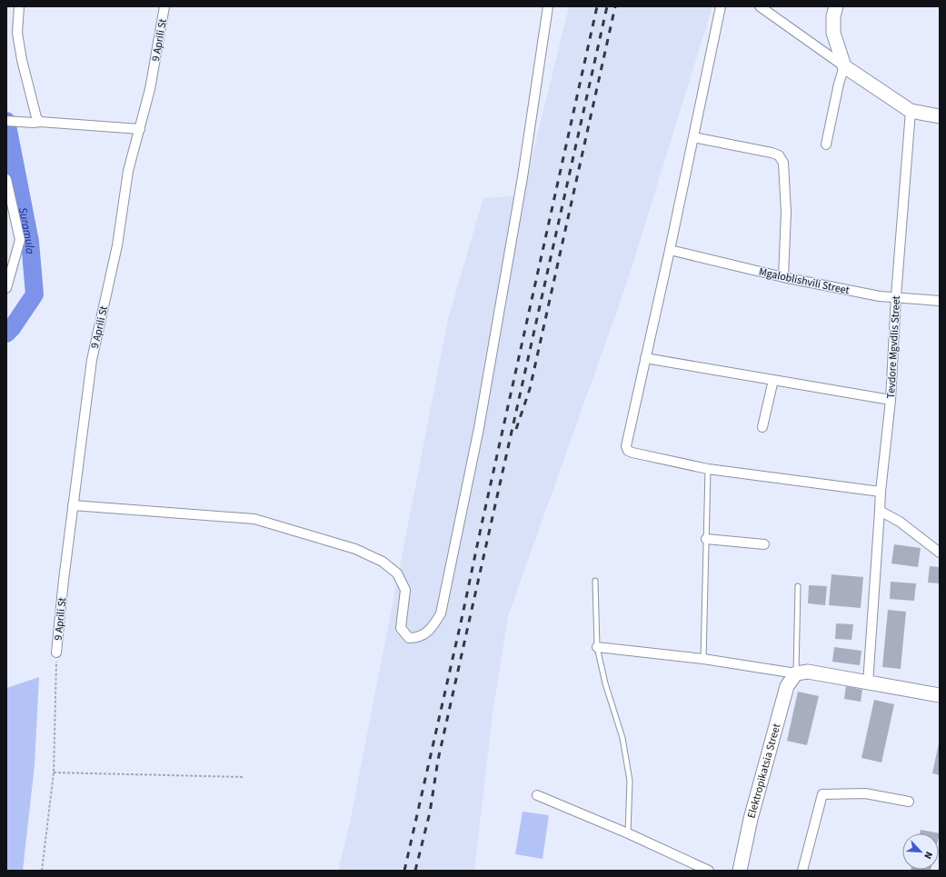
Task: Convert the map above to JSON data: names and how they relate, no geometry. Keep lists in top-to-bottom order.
{
  "streets": {
    "street": [
      "9 Aprili St",
      "Mgaloblishvili Street",
      "Tevdore Mgvdlis Street",
      "Elektropikatsia Street"
    ]
  },
  "crossings": [
    ["Mgaloblishvili Street", "Tevdore Mgvdlis Street"]
  ],
  "water": ["Suramula"],
  "north": "bottom right"
}
